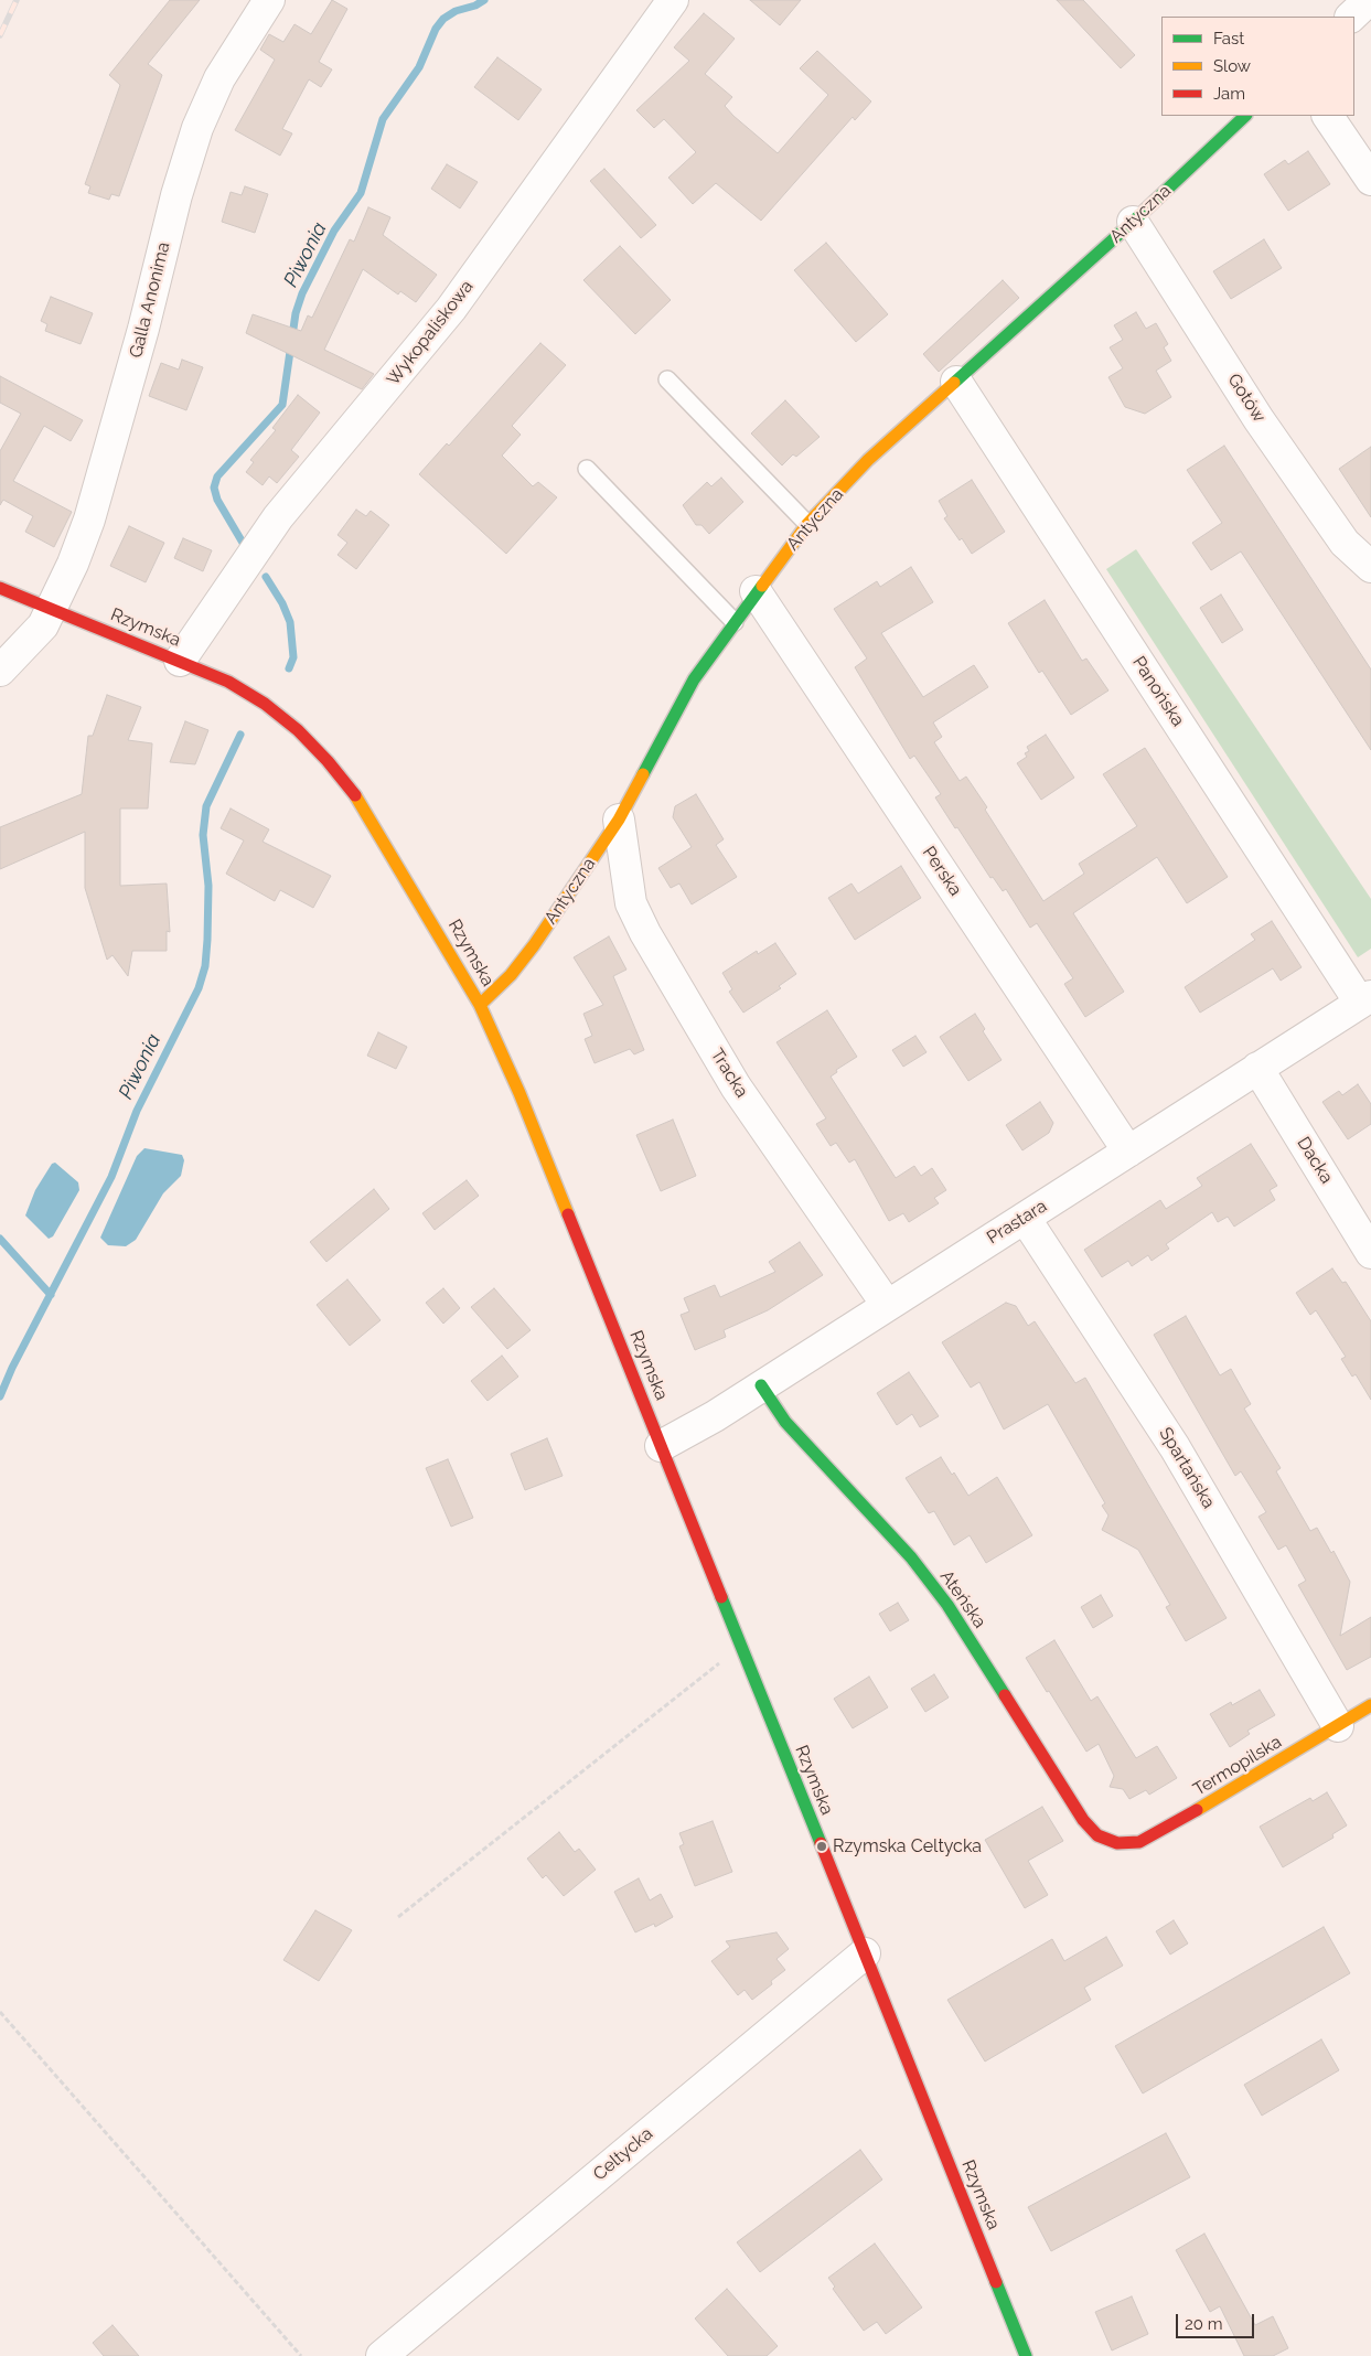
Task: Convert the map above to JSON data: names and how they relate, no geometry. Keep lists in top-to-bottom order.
{
  "streets": {
    "main road": [
      "Antyczna",
      "Rzymska",
      "Ateńska",
      "Termopilska"
    ],
    "street": [
      "Galla Anonima",
      "Wykopaliskowa",
      "Gotów",
      "Panońska",
      "Perska",
      "Tracka",
      "Dacka",
      "Prastara",
      "Spartańska",
      "Celtycka"
    ]
  },
  "crossings": [
    ["Antyczna", "Gotów"],
    ["Antyczna", "Rzymska"],
    ["Antyczna", "Panońska"],
    ["Antyczna", "Perska"],
    ["Antyczna", "Tracka"],
    ["Galla Anonima", "Rzymska"],
    ["Wykopaliskowa", "Rzymska"],
    ["Rzymska", "Prastara"],
    ["Rzymska", "Celtycka"],
    ["Panońska", "Prastara"],
    ["Perska", "Prastara"],
    ["Tracka", "Prastara"],
    ["Dacka", "Prastara"],
    ["Prastara", "Spartańska"],
    ["Prastara", "Ateńska"],
    ["Spartańska", "Termopilska"],
    ["Ateńska", "Termopilska"]
  ],
  "water": ["Piwonia"],
  "places": ["Rzymska Celtycka"],
  "legend": ["Fast", "Slow", "Jam"],
  "scale_bar": "20 m"
}
